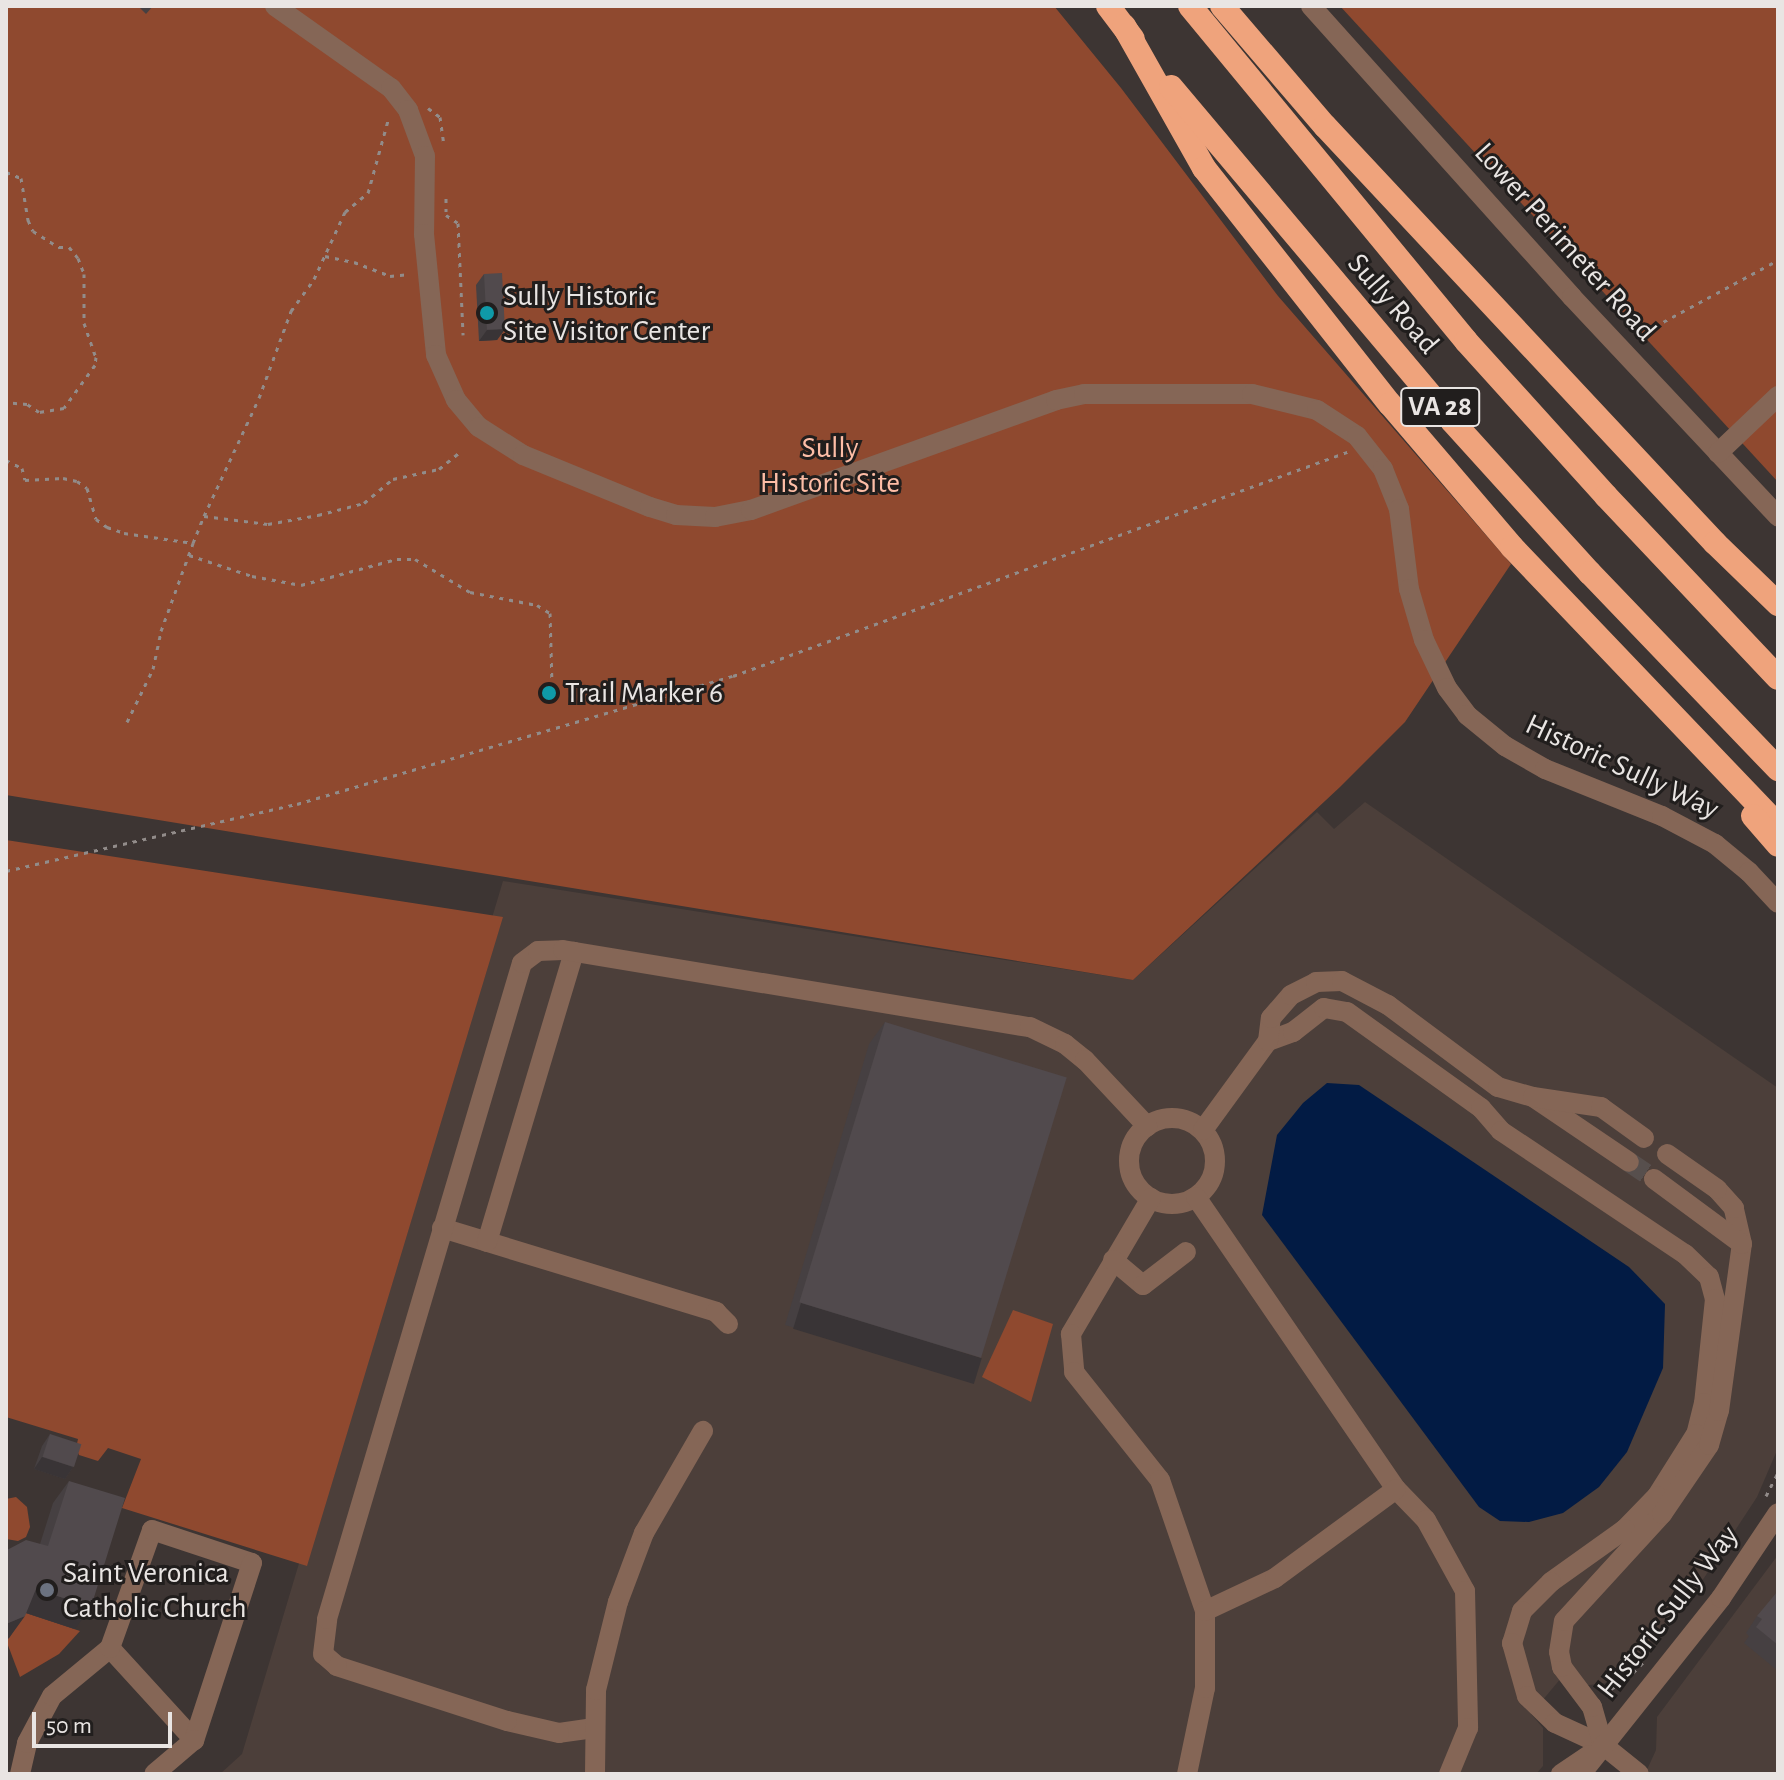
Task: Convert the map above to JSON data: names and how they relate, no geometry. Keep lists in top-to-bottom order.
{
  "streets": {
    "highway": ["Sully Road", "VA 28"],
    "street": ["Lower Perimeter Road", "Historic Sully Way"]
  },
  "parks": ["Sully Historic Site"],
  "places": ["Sully Historic Site Visitor Center", "Trail Marker 6", "Saint Veronica Catholic Church"],
  "scale_bar": "50 m"
}
